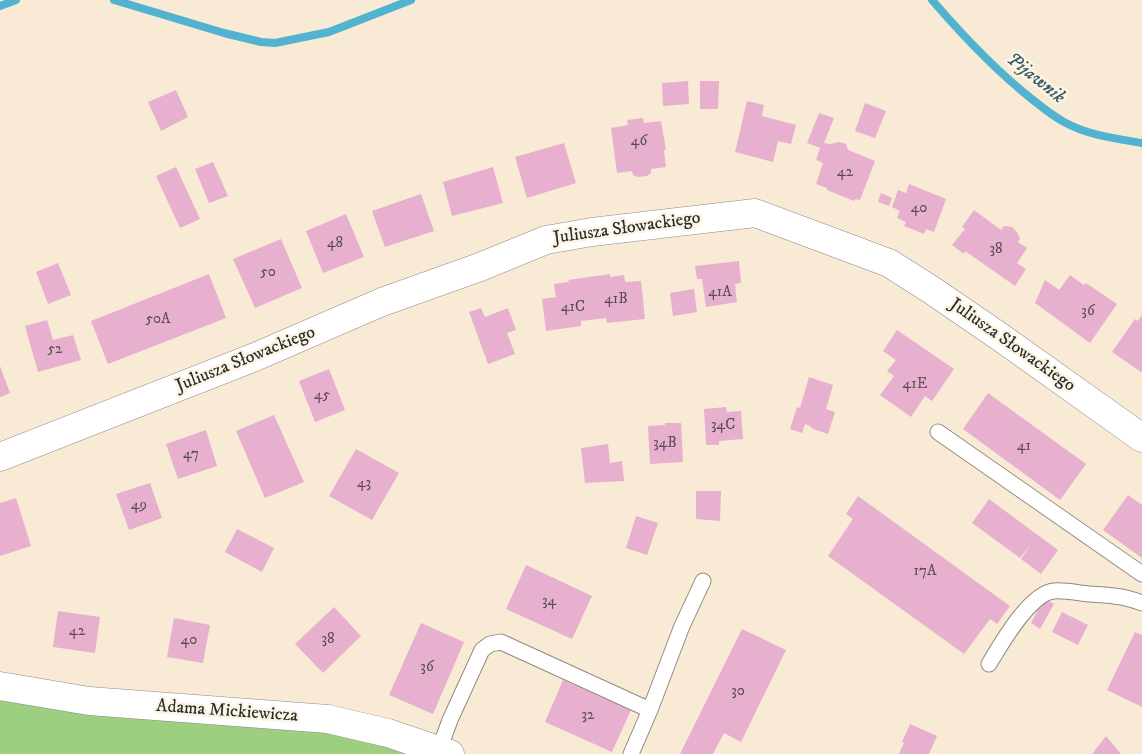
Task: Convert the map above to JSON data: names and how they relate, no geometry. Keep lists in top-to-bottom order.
{
  "streets": {
    "street": ["Juliusza Słowackiego", "Adama Mickiewicza"]
  },
  "water": ["Pijawnik"],
  "house_numbers": [
    "46",
    "42",
    "40",
    "48",
    "38",
    "50",
    "41A",
    "41B",
    "41C",
    "36",
    "50A",
    "52",
    "41E",
    "45",
    "34C",
    "34B",
    "41",
    "47",
    "43",
    "49",
    "17A",
    "34",
    "42",
    "38",
    "40",
    "36",
    "30",
    "32"
  ]
}
